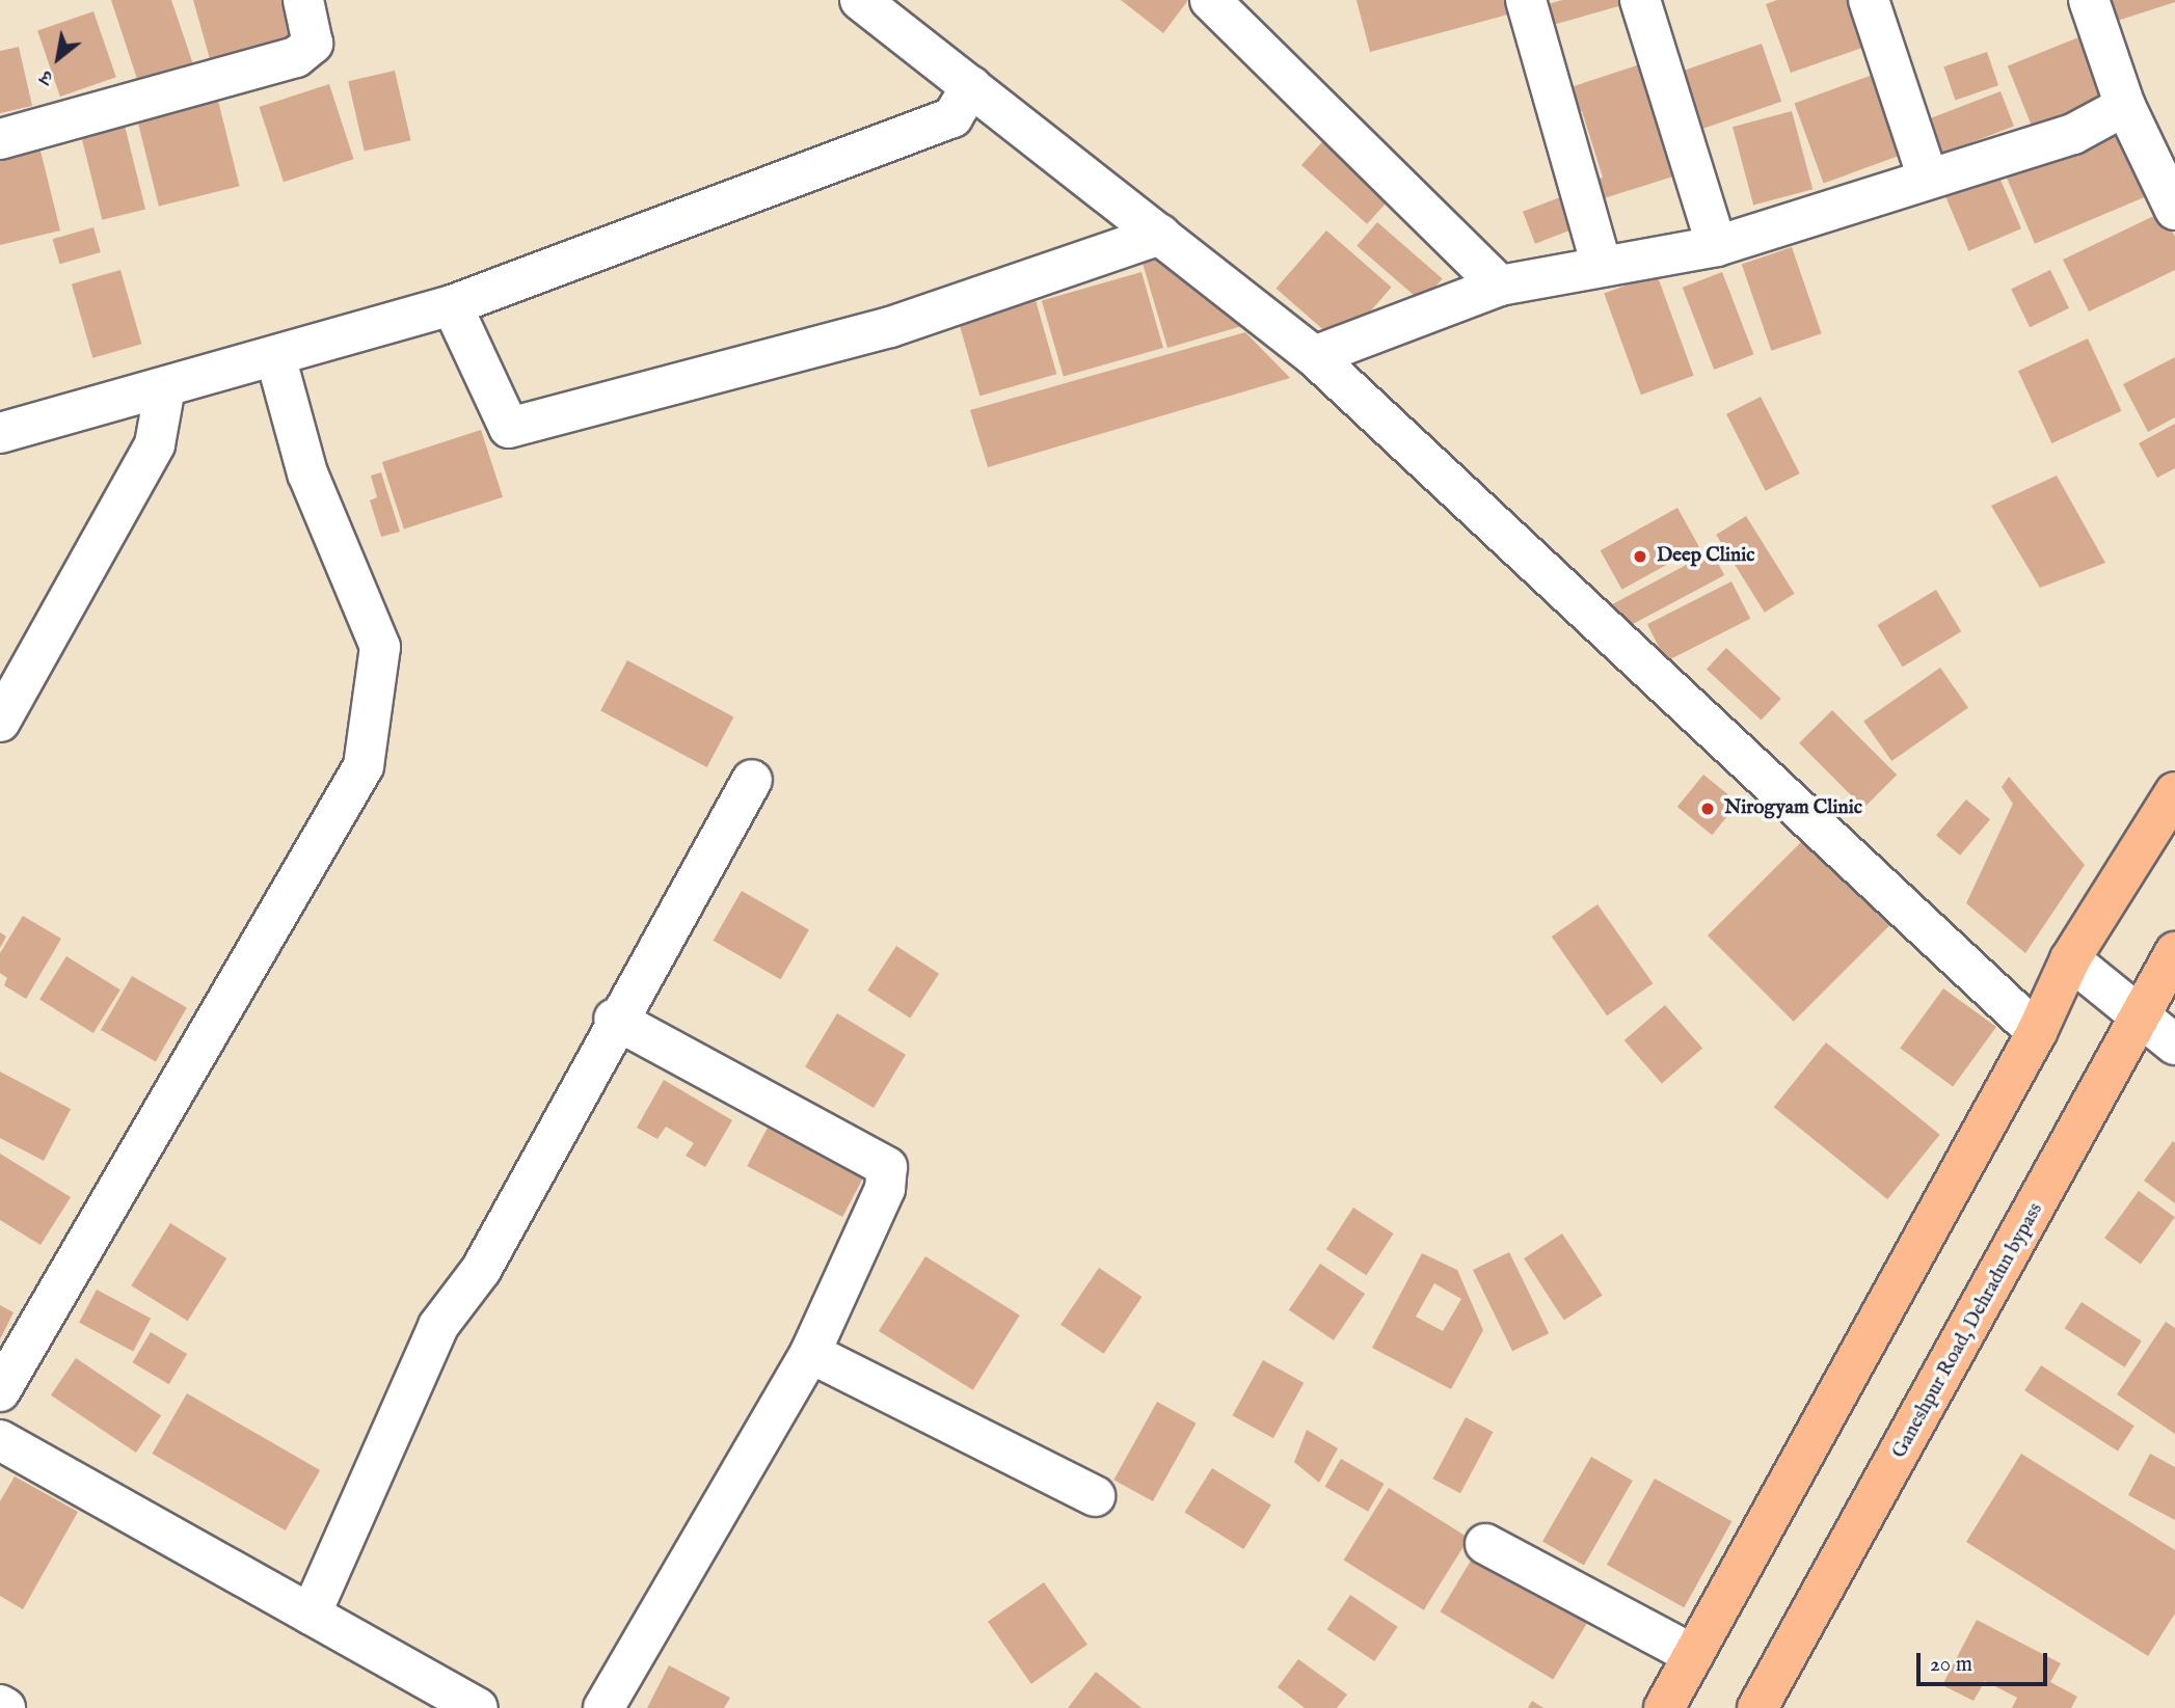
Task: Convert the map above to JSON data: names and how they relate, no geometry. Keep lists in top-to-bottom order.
{
  "streets": {
    "main road": ["Ganeshpur Road, Dehradun bypass"]
  },
  "places": ["Deep Clinic", "Nirogyam Clinic"],
  "scale_bar": "20 m",
  "north": "bottom left"
}
